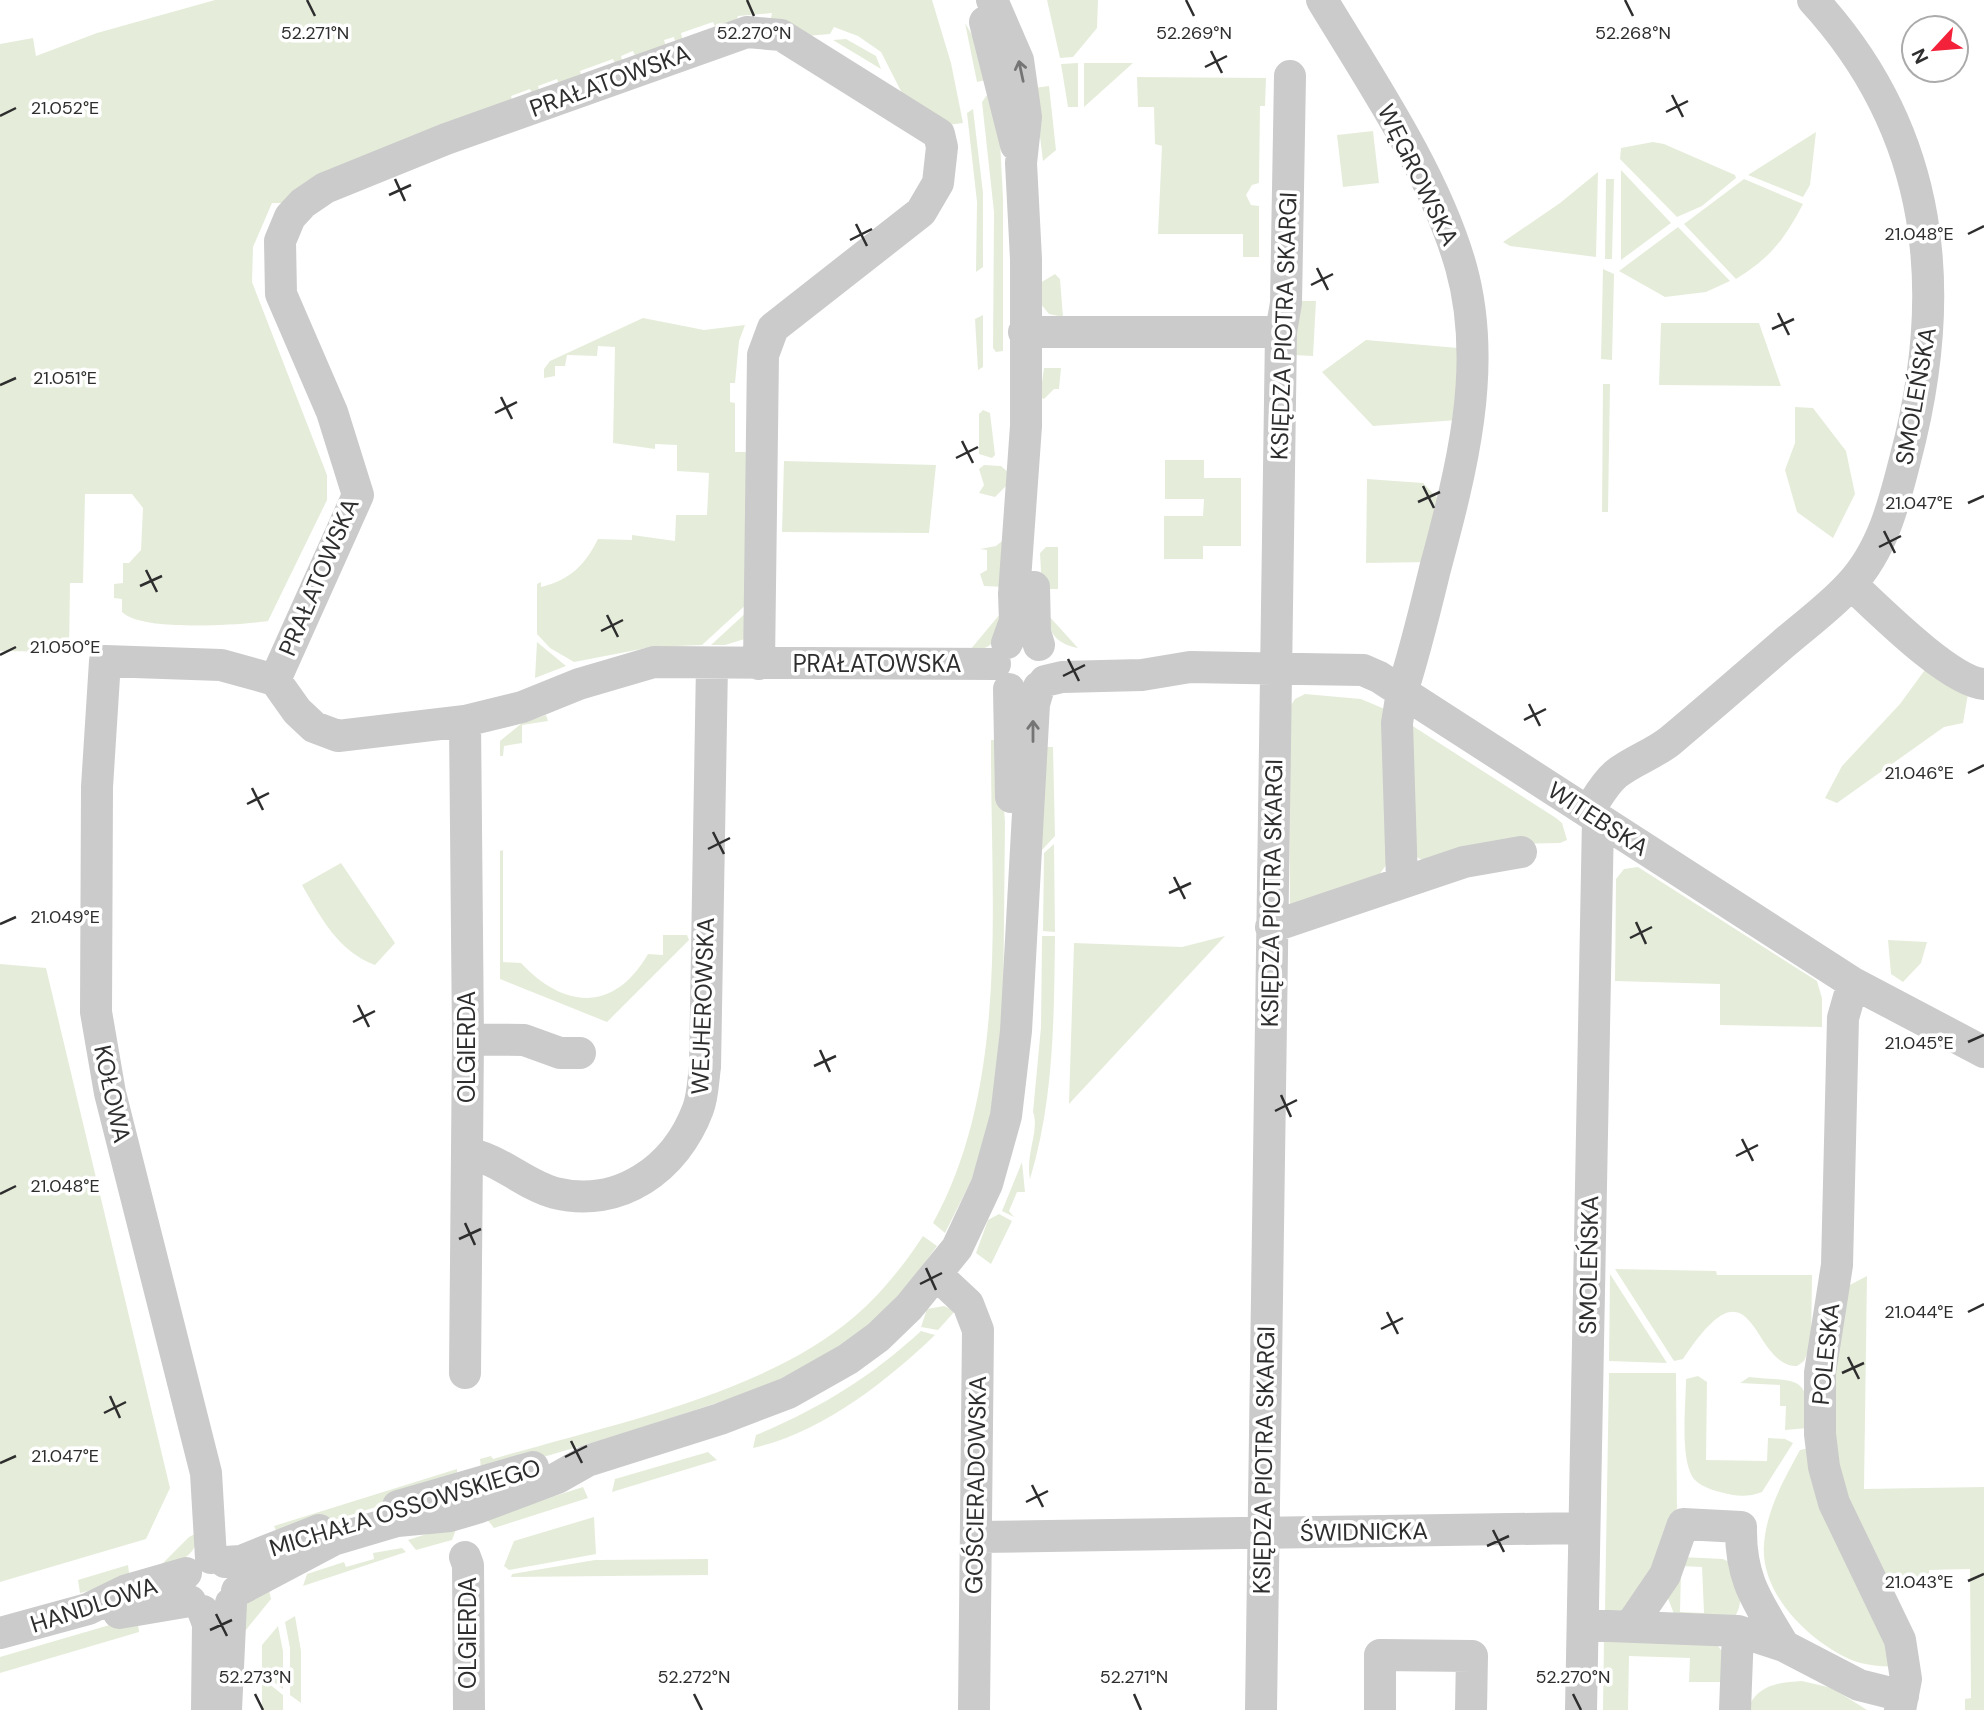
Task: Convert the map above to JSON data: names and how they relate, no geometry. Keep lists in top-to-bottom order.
{
  "streets": {
    "street": [
      "PRAŁATOWSKA",
      "WĘGROWSKA",
      "KSIĘDZA PIOTRA SKARGI",
      "SMOLEŃSKA",
      "WITEBSKA",
      "WEJHEROWSKA",
      "OLGIERDA",
      "KOŁOWA",
      "POLESKA",
      "GOŚCIERADOWSKA",
      "MICHAŁA OSSOWSKIEGO",
      "ŚWIDNICKA",
      "HANDLOWA"
    ]
  },
  "crossings": [
    ["PRAŁATOWSKA", "WITEBSKA"],
    ["PRAŁATOWSKA", "WEJHEROWSKA"],
    ["PRAŁATOWSKA", "OLGIERDA"],
    ["PRAŁATOWSKA", "KOŁOWA"],
    ["PRAŁATOWSKA", "MICHAŁA OSSOWSKIEGO"],
    ["WĘGROWSKA", "WITEBSKA"],
    ["KSIĘDZA PIOTRA SKARGI", "WITEBSKA"],
    ["KSIĘDZA PIOTRA SKARGI", "ŚWIDNICKA"],
    ["SMOLEŃSKA", "WITEBSKA"],
    ["SMOLEŃSKA", "ŚWIDNICKA"],
    ["WITEBSKA", "POLESKA"],
    ["WITEBSKA", "MICHAŁA OSSOWSKIEGO"],
    ["WEJHEROWSKA", "OLGIERDA"],
    ["KOŁOWA", "MICHAŁA OSSOWSKIEGO"],
    ["KOŁOWA", "HANDLOWA"],
    ["GOŚCIERADOWSKA", "MICHAŁA OSSOWSKIEGO"],
    ["GOŚCIERADOWSKA", "ŚWIDNICKA"],
    ["MICHAŁA OSSOWSKIEGO", "HANDLOWA"]
  ],
  "north": "bottom left",
  "coordinates": [
    "52.268°N",
    "52.271°N",
    "52.270°N",
    "52.269°N",
    "21.052°E",
    "21.048°E",
    "21.051°E",
    "21.047°E",
    "21.050°E",
    "21.046°E",
    "21.049°E",
    "21.045°E",
    "21.044°E",
    "21.043°E",
    "52.273°N",
    "52.272°N"
  ]
}
